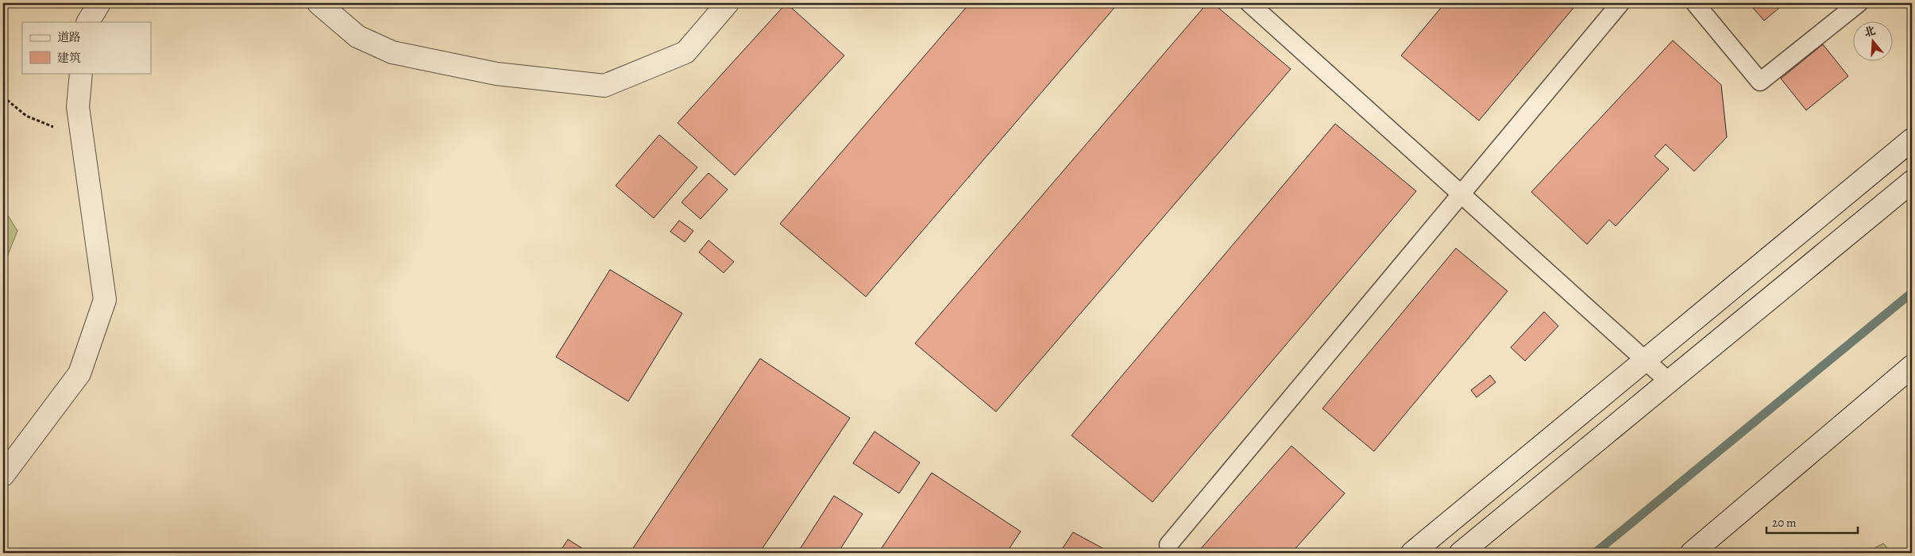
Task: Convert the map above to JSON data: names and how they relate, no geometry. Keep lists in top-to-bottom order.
{
  "legend": ["道路", "建筑"],
  "scale_bar": "20 m",
  "north": "top"
}
